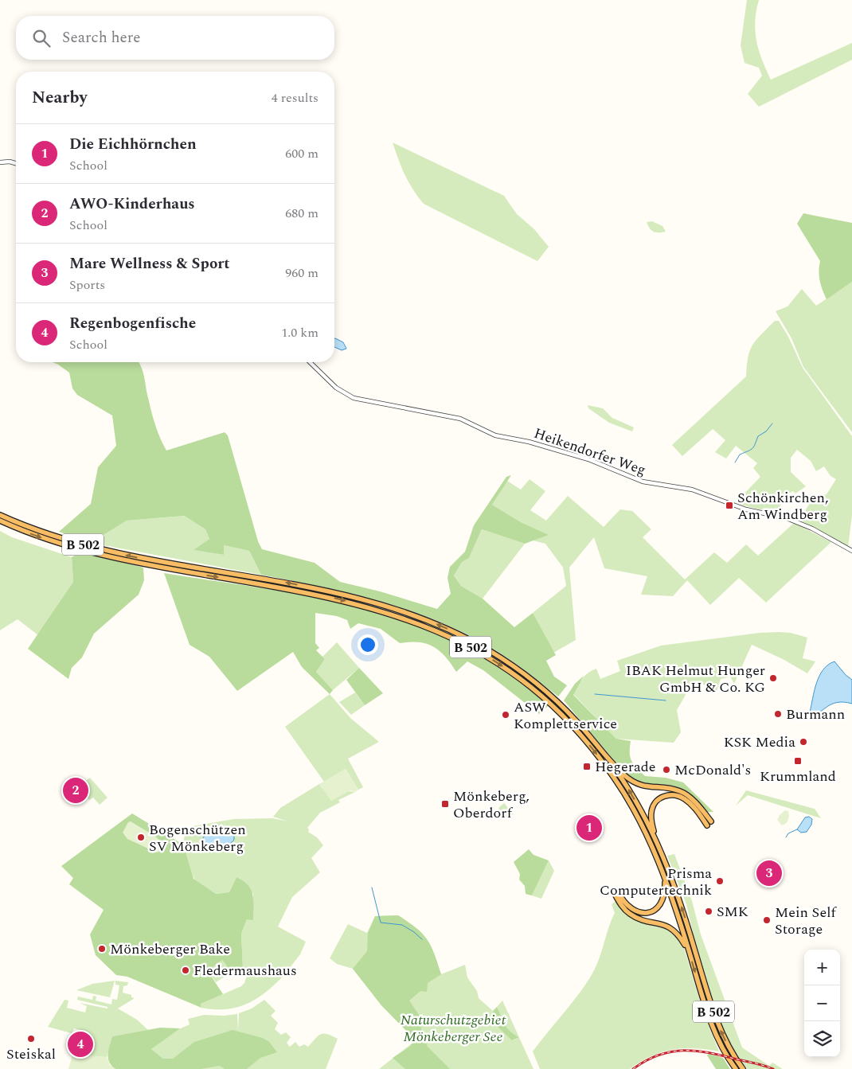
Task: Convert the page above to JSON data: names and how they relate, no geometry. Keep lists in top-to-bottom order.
{
  "streets": {
    "highway": ["B 502"],
    "street": ["Heikendorfer Weg"]
  },
  "parks": ["Naturschutzgebiet Mönkeberger See"],
  "places": {
    "transit": [
      "Schönkirchen, Am Windberg",
      "Krummland",
      "Hegerade",
      "Mönkeberg, Oberdorf"
    ],
    "other": [
      "IBAK Helmut Hunger GmbH & Co. KG",
      "Burmann",
      "ASW Komplettservice",
      "KSK Media",
      "McDonald's",
      "Bogenschützen SV Mönkeberg",
      "Prisma Computertechnik",
      "SMK",
      "Mein Self Storage",
      "Mönkeberger Bake",
      "Fledermaushaus",
      "Steiskal"
    ]
  },
  "page": {
    "search": "Search here",
    "heading": ["Nearby", "4 results"],
    "list": [
      {
        "mark": "1",
        "name": "Die Eichhörnchen",
        "note": "School",
        "value": "600 m"
      },
      {
        "mark": "2",
        "name": "AWO-Kinderhaus",
        "note": "School",
        "value": "680 m"
      },
      {
        "mark": "3",
        "name": "Mare Wellness & Sport",
        "note": "Sports",
        "value": "960 m"
      },
      {
        "mark": "4",
        "name": "Regenbogenfische",
        "note": "School",
        "value": "1.0 km"
      }
    ],
    "pins": [
      "2",
      "1",
      "3",
      "4"
    ],
    "map_buttons": ["+", "−"]
  }
}
